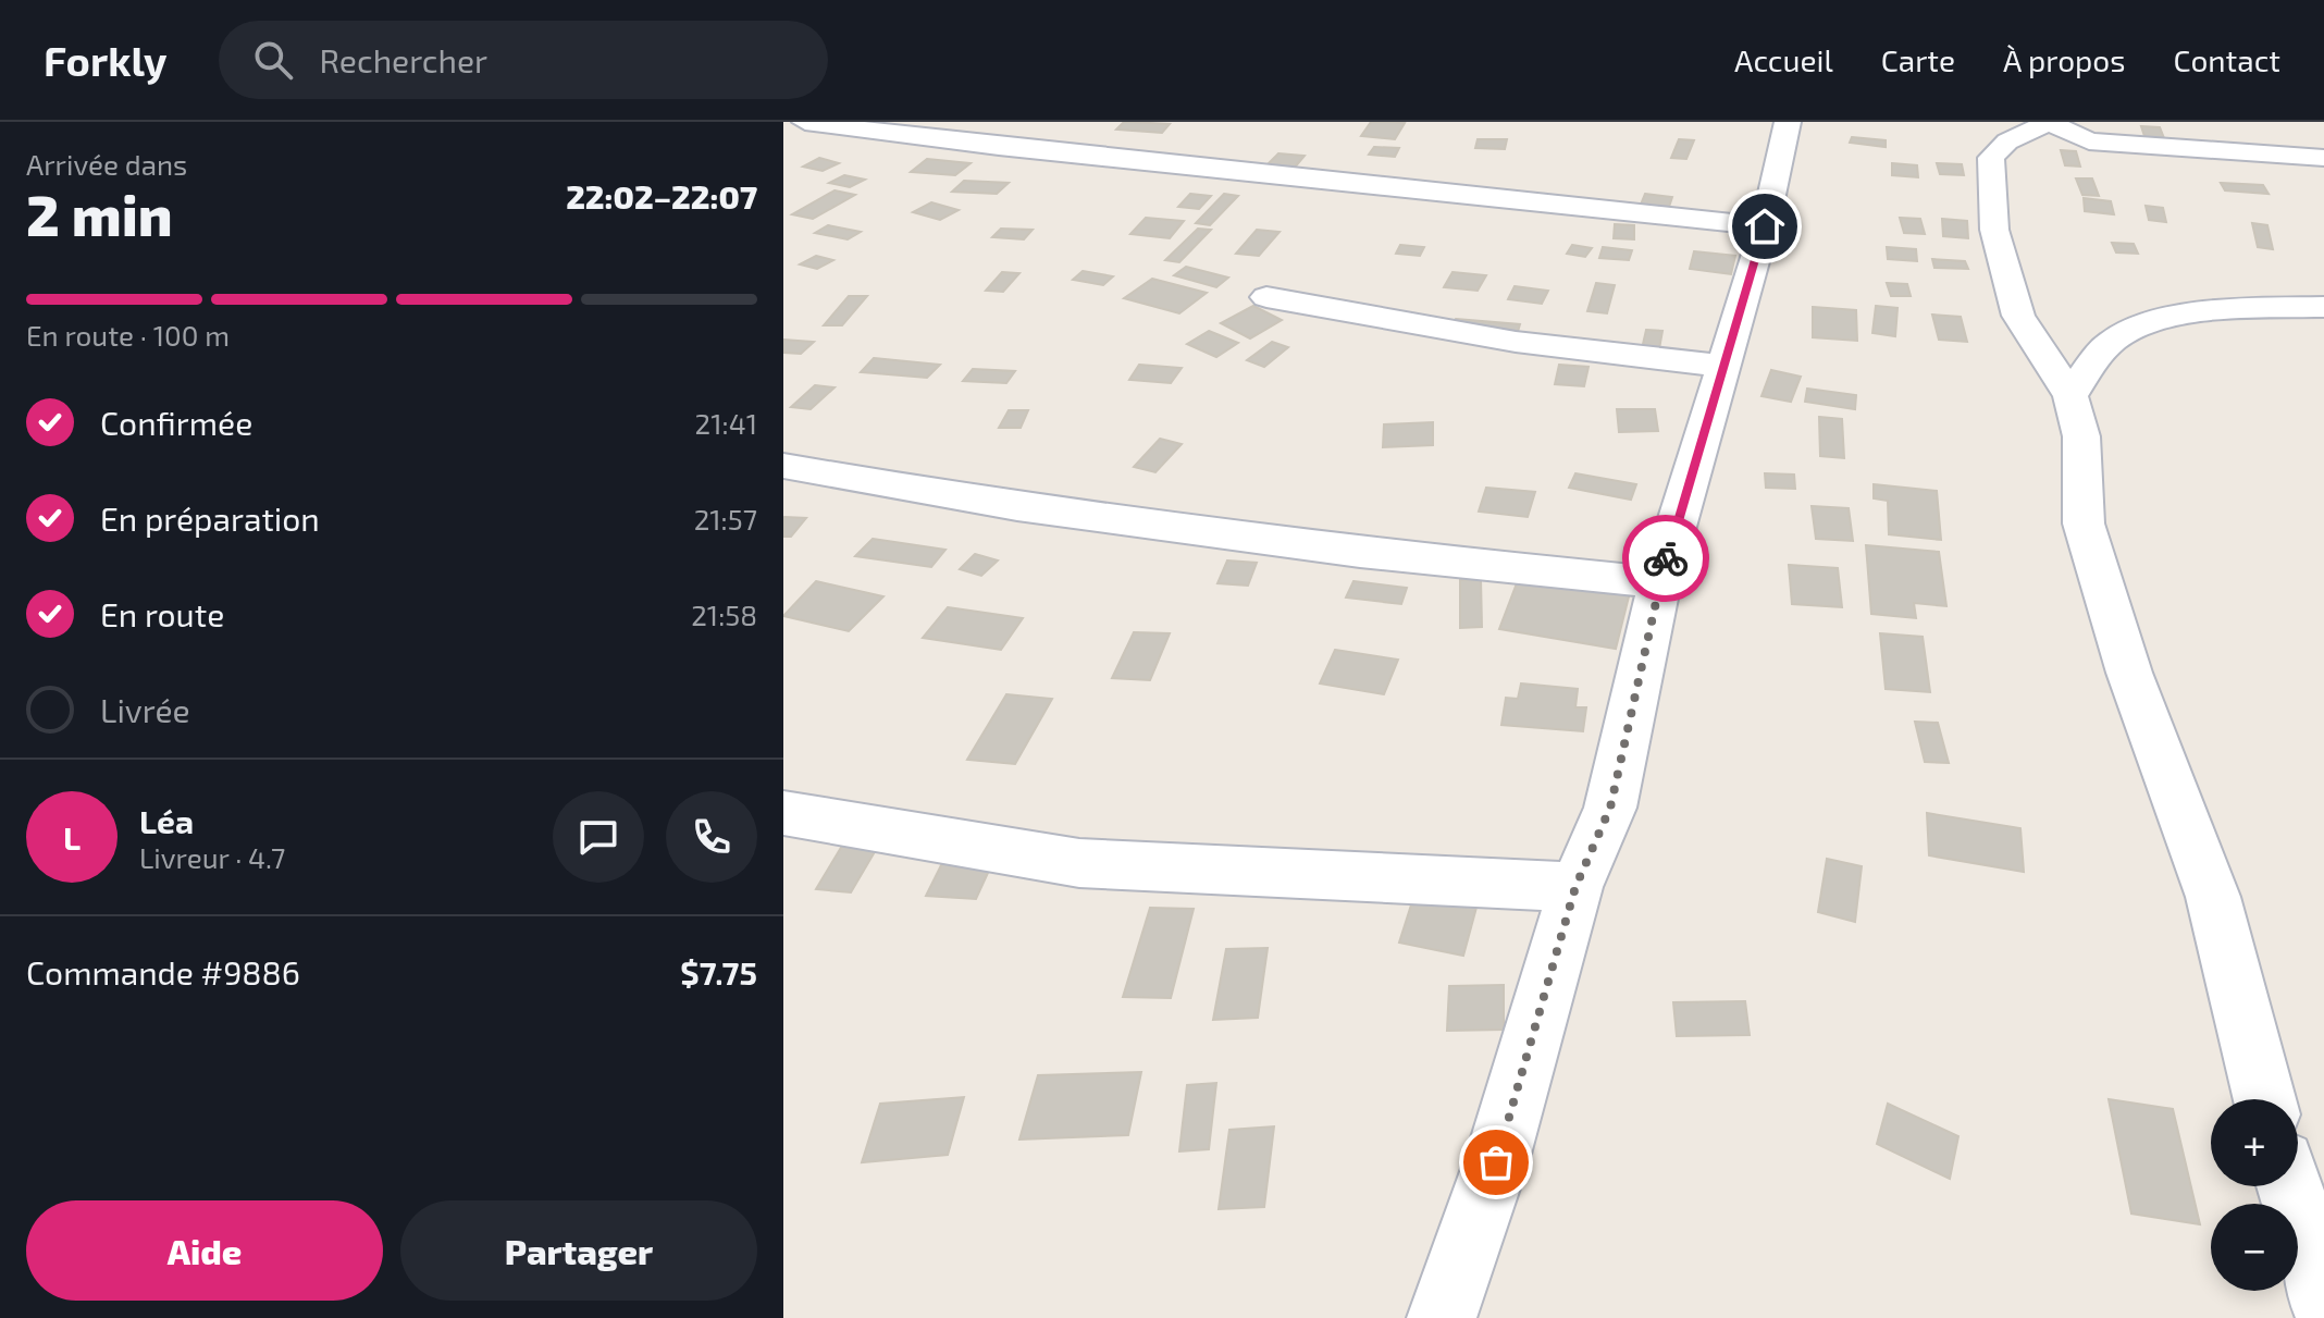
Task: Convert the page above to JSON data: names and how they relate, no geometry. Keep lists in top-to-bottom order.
{
  "page": {
    "header": "Forkly",
    "search": "Rechercher",
    "nav": [
      "Accueil",
      "Carte",
      "À propos",
      "Contact"
    ],
    "heading": ["2 min", "Arrivée dans", "22:02–22:07"],
    "panel": [
      "Léa",
      "Livreur · 4.7",
      "Commande #9886",
      "$7.75"
    ],
    "bar": "En route · 100 m",
    "list": [
      ["Confirmée", "21:41"],
      ["En préparation", "21:57"],
      ["En route", "21:58"],
      "Livrée"
    ],
    "round": "L",
    "map_buttons": ["+", "−"],
    "buttons": ["Aide", "Partager"]
  }
}
